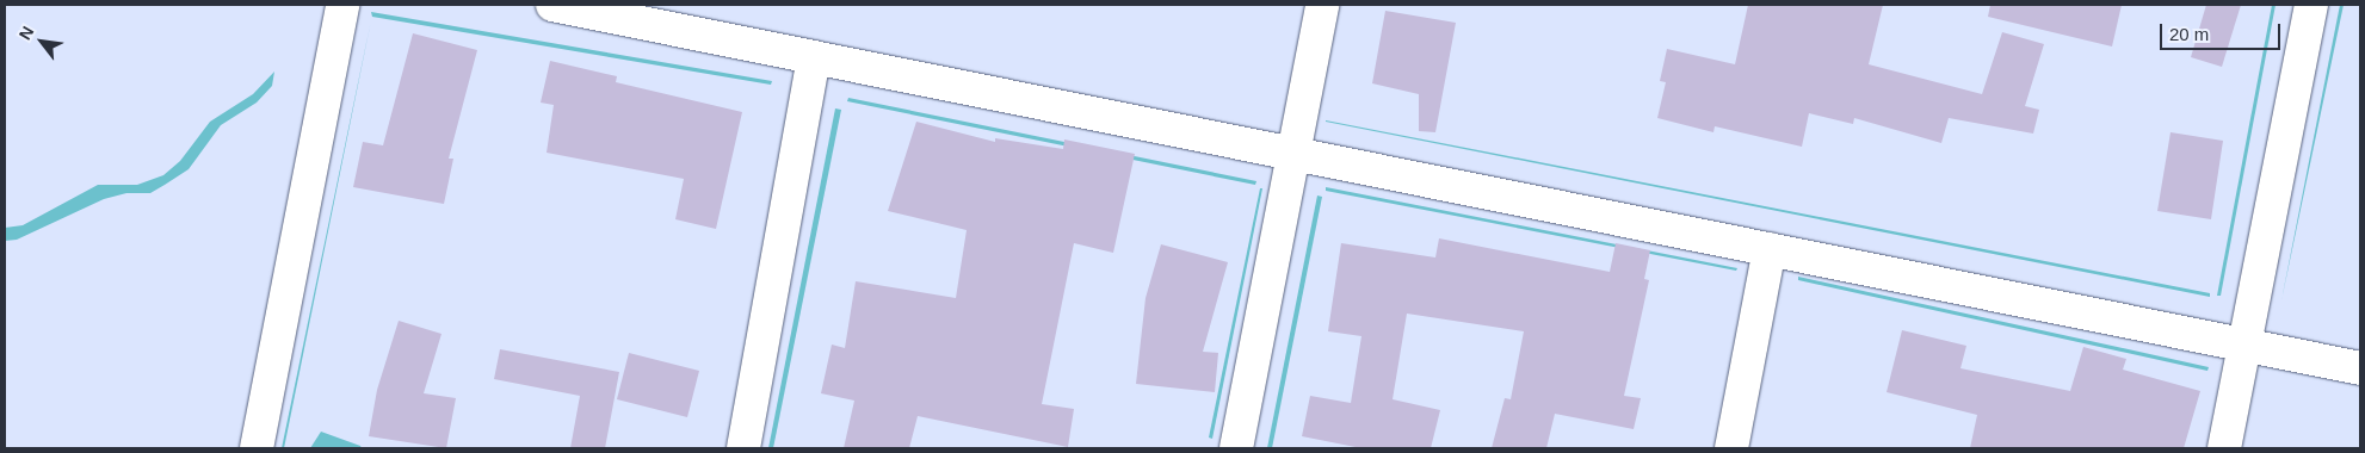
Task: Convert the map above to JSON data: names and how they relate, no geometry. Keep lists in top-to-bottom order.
{
  "scale_bar": "20 m",
  "north": "top left"
}
